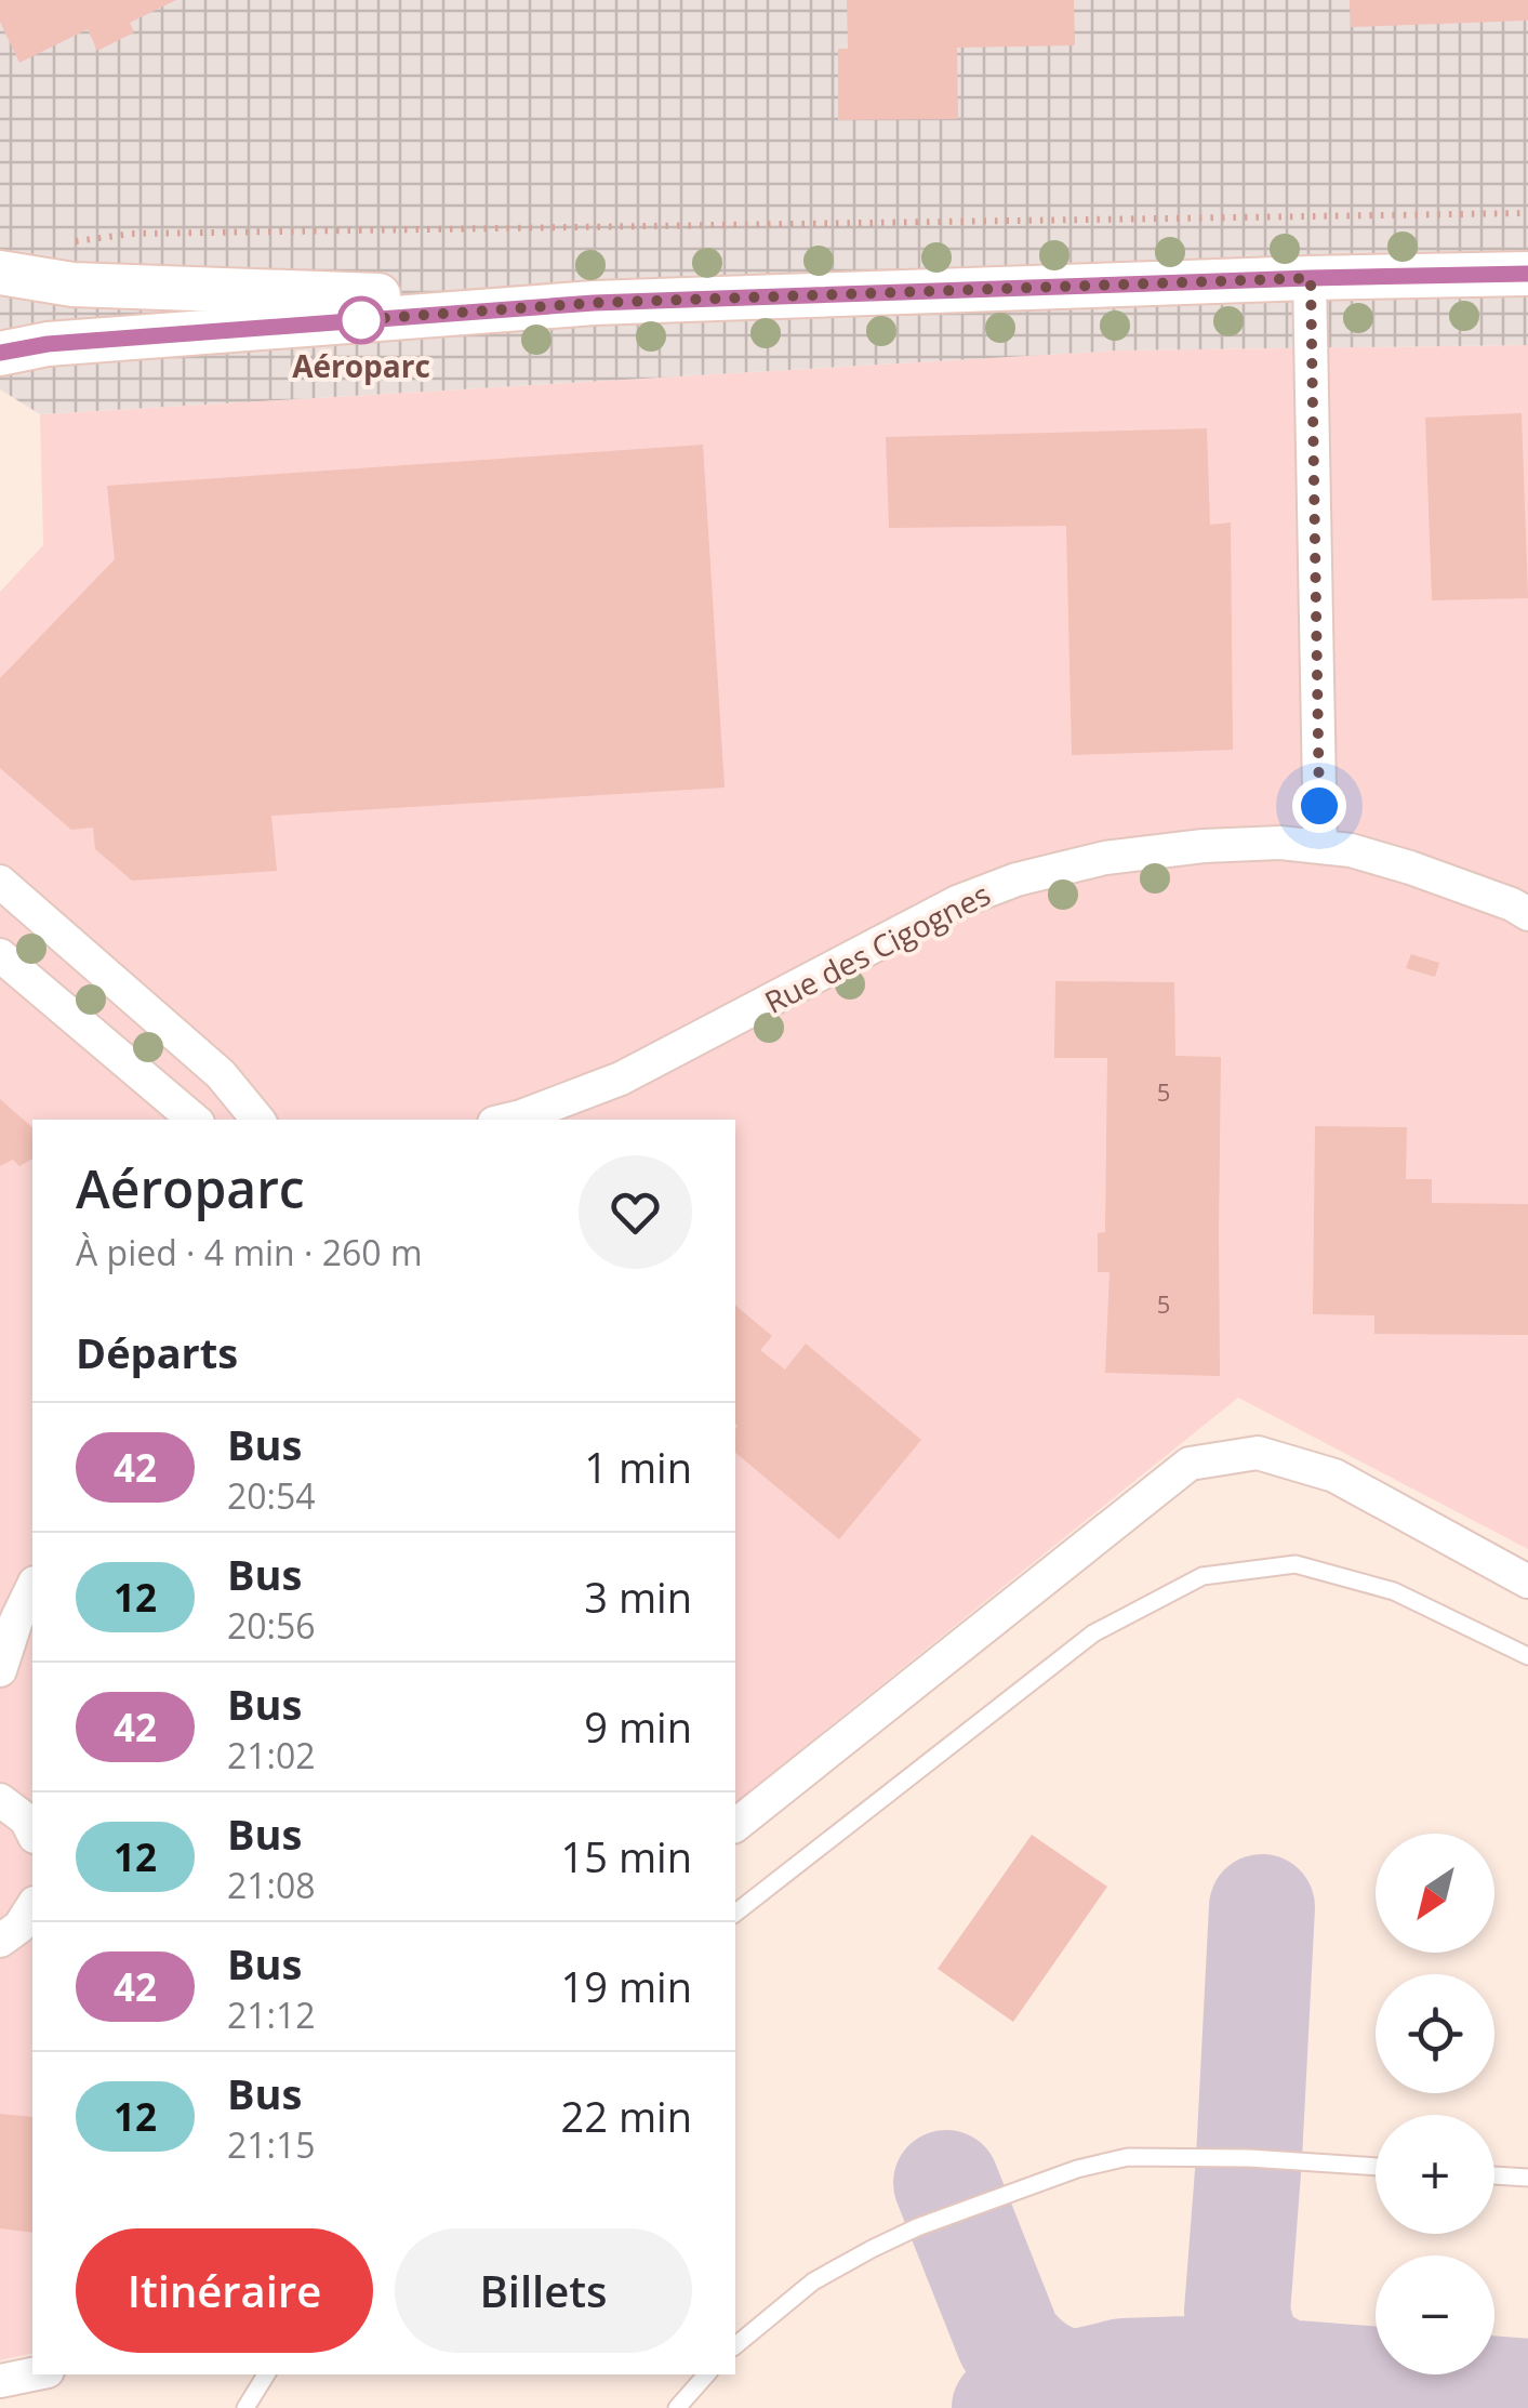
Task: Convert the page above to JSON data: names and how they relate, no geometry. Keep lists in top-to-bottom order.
{
  "streets": {
    "street": ["Rue des Cigognes"]
  },
  "places": ["Aéroparc"],
  "lines": ["bus line 42"],
  "house_numbers": ["5", "5"],
  "north": "bottom left",
  "page": {
    "heading": [
      ["Aéroparc", "À pied · 4 min · 260 m"],
      "Départs"
    ],
    "list": [
      {
        "mark": "42",
        "name": "Bus",
        "note": "20:54",
        "value": "1 min"
      },
      {
        "mark": "12",
        "name": "Bus",
        "note": "20:56",
        "value": "3 min"
      },
      {
        "mark": "42",
        "name": "Bus",
        "note": "21:02",
        "value": "9 min"
      },
      {
        "mark": "12",
        "name": "Bus",
        "note": "21:08",
        "value": "15 min"
      },
      {
        "mark": "42",
        "name": "Bus",
        "note": "21:12",
        "value": "19 min"
      },
      {
        "mark": "12",
        "name": "Bus",
        "note": "21:15",
        "value": "22 min"
      }
    ],
    "map_buttons": ["+", "−"],
    "buttons": ["Itinéraire", "Billets"]
  }
}
